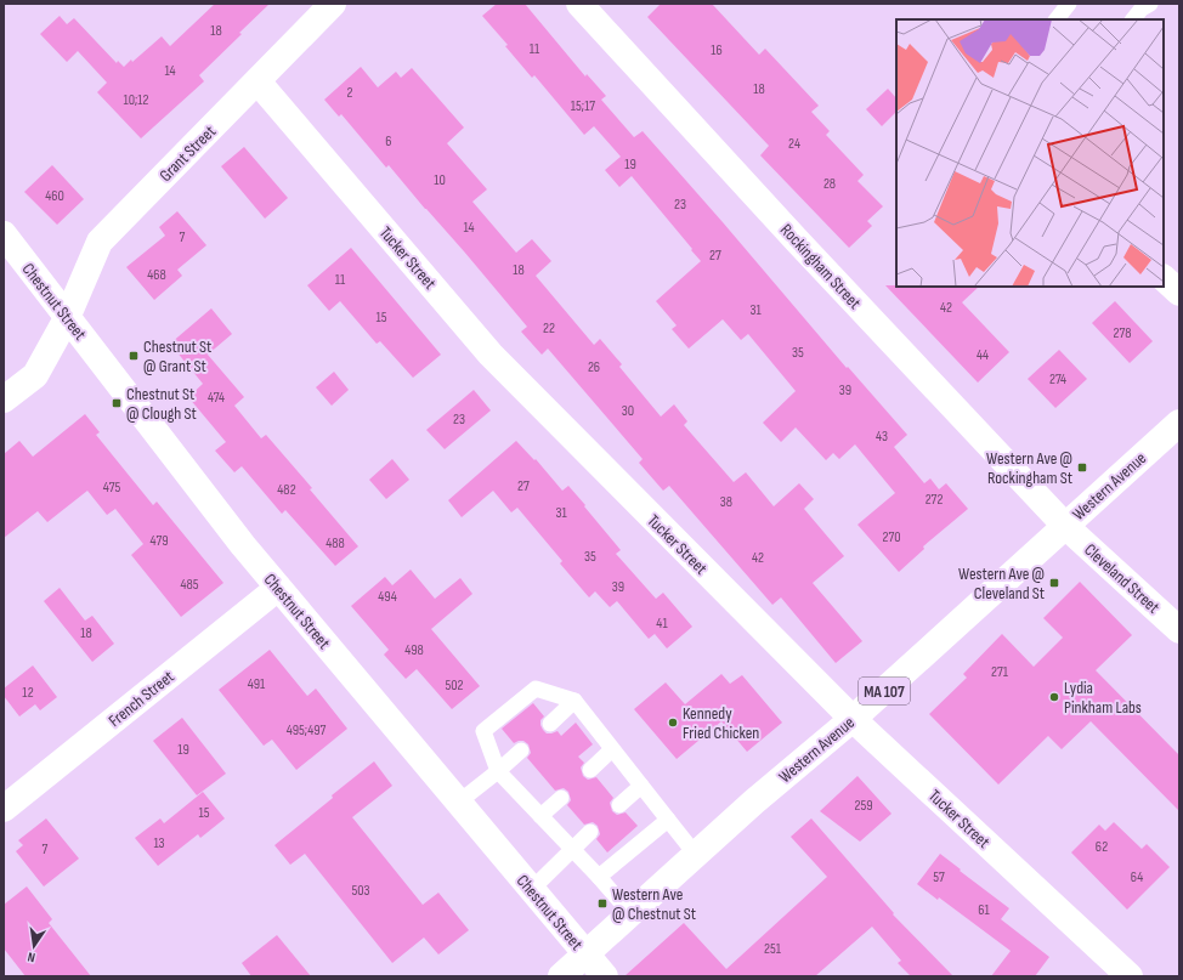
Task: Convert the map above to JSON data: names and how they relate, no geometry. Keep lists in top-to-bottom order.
{
  "streets": {
    "street": [
      "Grant Street",
      "Tucker Street",
      "Rockingham Street",
      "Chestnut Street",
      "Western Avenue",
      "Cleveland Street",
      "MA 107",
      "French Street"
    ]
  },
  "crossings": [
    ["Grant Street", "Tucker Street"],
    ["Grant Street", "Chestnut Street"],
    ["Tucker Street", "Western Avenue"],
    ["Rockingham Street", "Western Avenue"],
    ["Rockingham Street", "Cleveland Street"],
    ["Chestnut Street", "Western Avenue"],
    ["Chestnut Street", "French Street"],
    ["Western Avenue", "Cleveland Street"]
  ],
  "places": {
    "transit": [
      "Chestnut St @ Grant St",
      "Chestnut St @ Clough St",
      "Western Ave @ Rockingham St",
      "Western Ave @ Cleveland St",
      "Western Ave @ Chestnut St"
    ],
    "other": ["Lydia Pinkham Labs", "Kennedy Fried Chicken"]
  },
  "house_numbers": [
    "18",
    "11",
    "16",
    "14",
    "18",
    "2",
    "10;12",
    "15;17",
    "6",
    "24",
    "19",
    "10",
    "28",
    "460",
    "23",
    "14",
    "7",
    "27",
    "18",
    "468",
    "11",
    "42",
    "31",
    "15",
    "22",
    "278",
    "35",
    "44",
    "26",
    "274",
    "39",
    "474",
    "30",
    "23",
    "43",
    "27",
    "475",
    "482",
    "272",
    "38",
    "31",
    "270",
    "479",
    "488",
    "35",
    "42",
    "485",
    "39",
    "494",
    "41",
    "18",
    "498",
    "271",
    "491",
    "502",
    "12",
    "495;497",
    "19",
    "259",
    "15",
    "13",
    "62",
    "7",
    "57",
    "64",
    "503",
    "61",
    "251"
  ],
  "north": "bottom"
}
